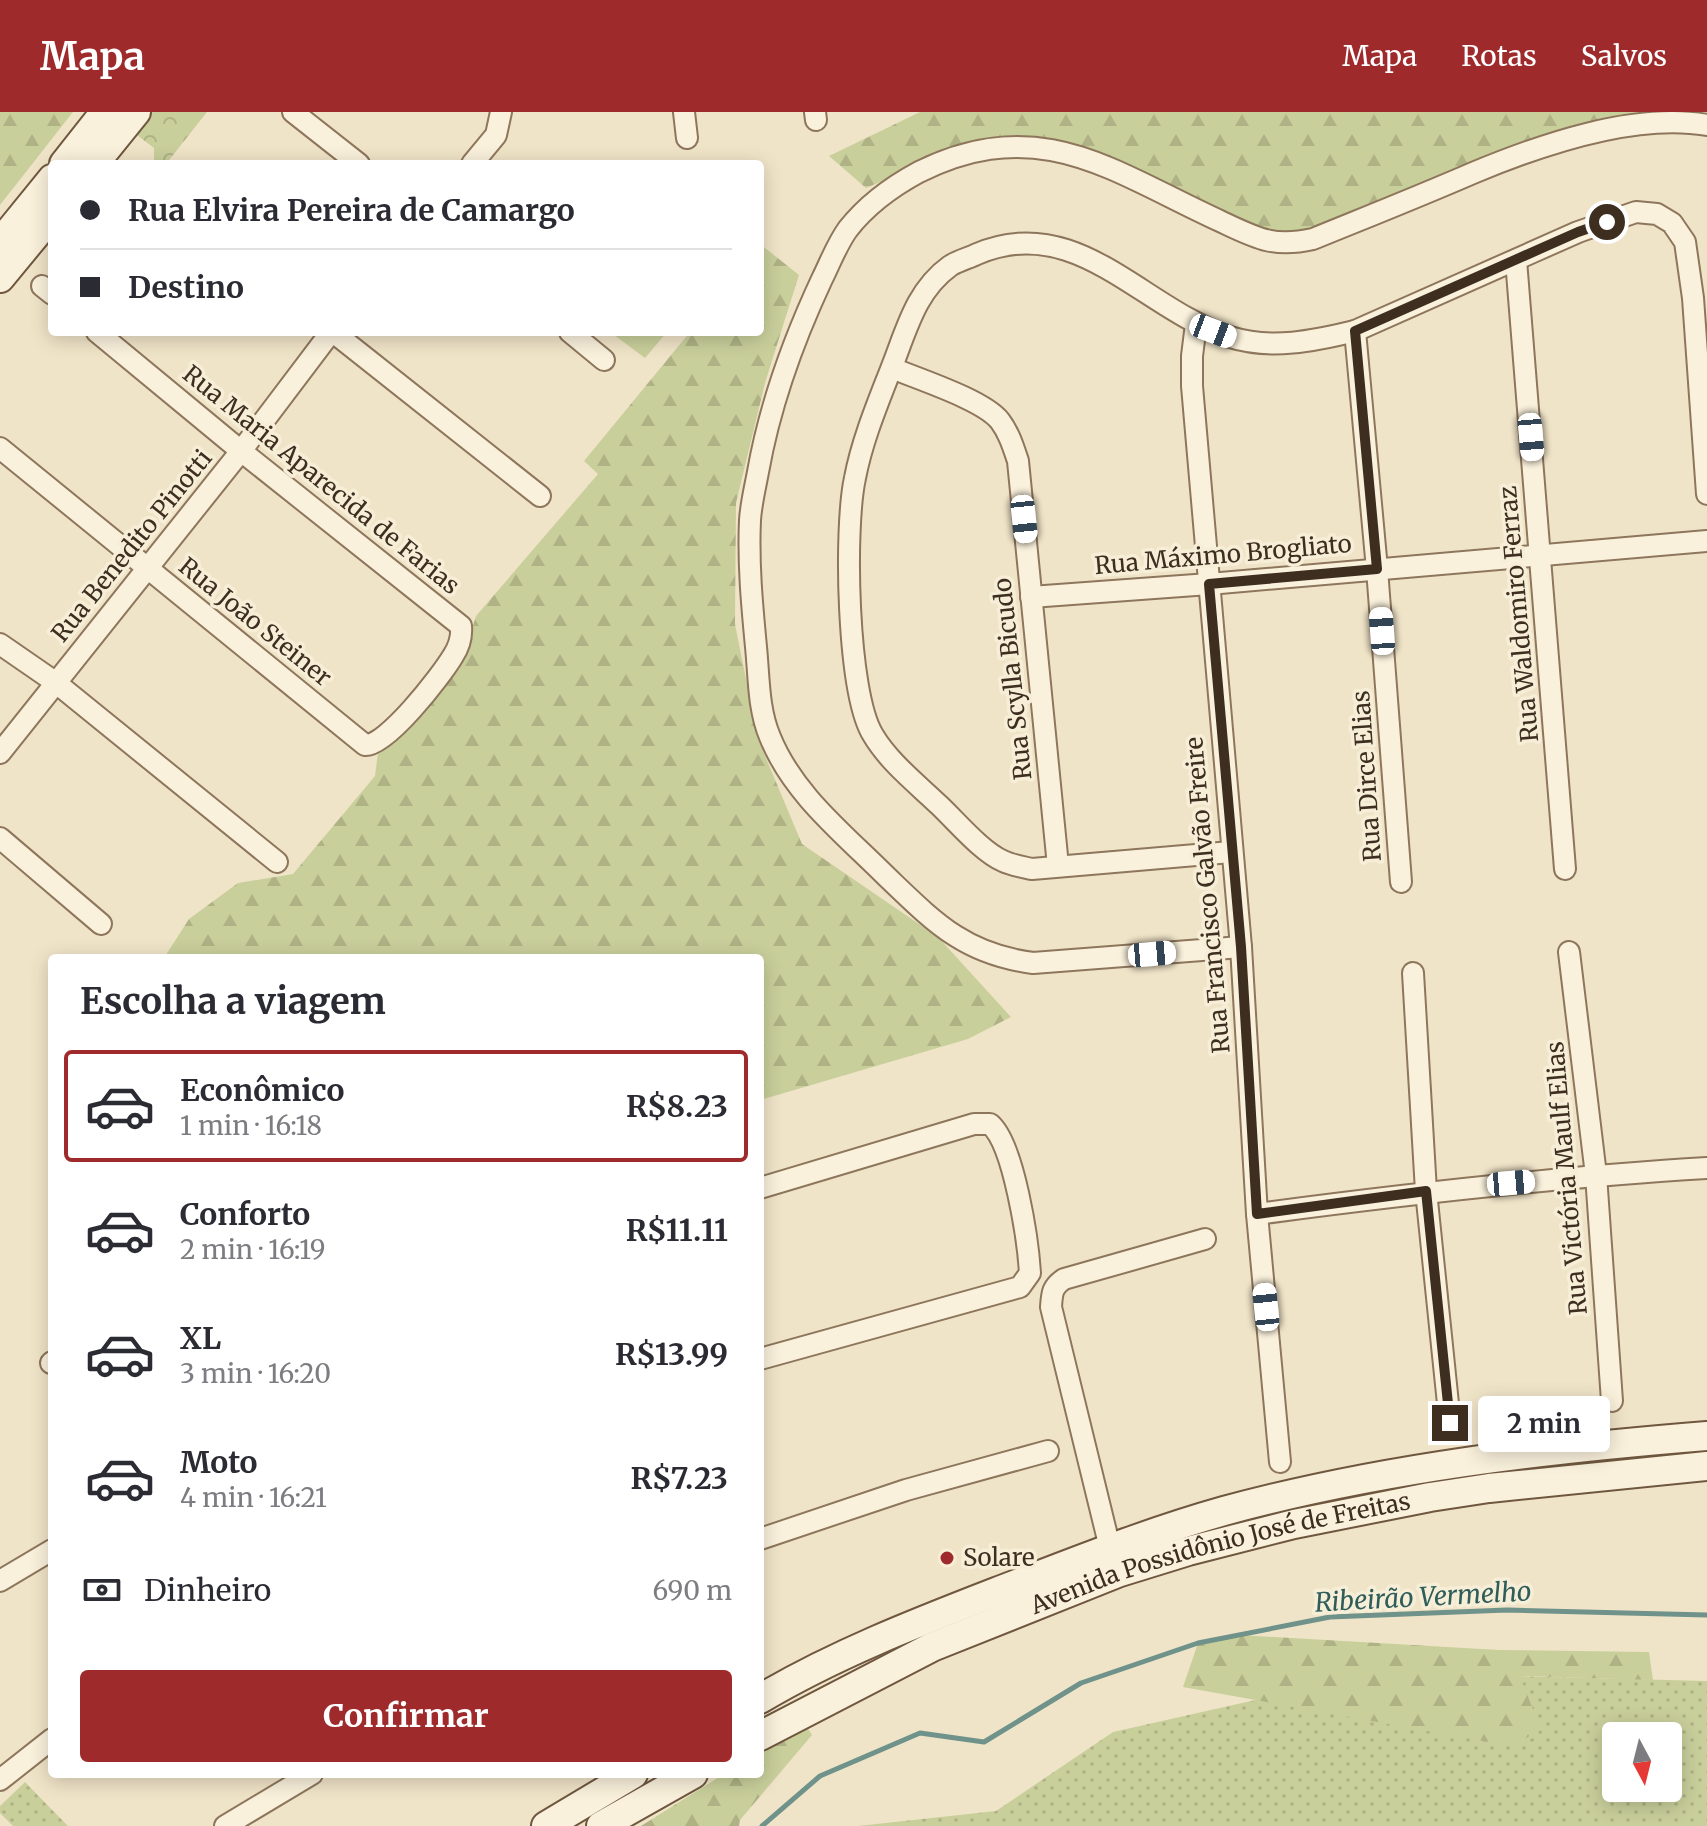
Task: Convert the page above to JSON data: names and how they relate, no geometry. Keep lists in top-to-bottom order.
{
  "streets": {
    "street": [
      "Rua Maria Aparecida de Farias",
      "Rua Benedito Pinotti",
      "Rua Máximo Brogliato",
      "Rua Waldomiro Ferraz",
      "Rua João Steiner",
      "Rua Scylla Bicudo",
      "Rua Dirce Elias",
      "Rua Francisco Galvão Freire",
      "Rua Victória Maulf Elias",
      "Avenida Possidônio José de Freitas"
    ]
  },
  "crossings": [
    ["Rua Maria Aparecida de Farias", "Rua Benedito Pinotti"],
    ["Rua Maria Aparecida de Farias", "Rua João Steiner"],
    ["Rua Benedito Pinotti", "Rua João Steiner"],
    ["Rua Máximo Brogliato", "Rua Waldomiro Ferraz"],
    ["Rua Máximo Brogliato", "Rua Scylla Bicudo"],
    ["Rua Máximo Brogliato", "Rua Dirce Elias"],
    ["Rua Máximo Brogliato", "Rua Francisco Galvão Freire"]
  ],
  "water": ["Ribeirão Vermelho"],
  "places": ["Solare"],
  "north": "bottom",
  "page": {
    "header": "Mapa",
    "nav": ["Mapa", "Rotas", "Salvos"],
    "banner": ["Rua Elvira Pereira de Camargo", "Destino"],
    "heading": "Escolha a viagem",
    "list": [
      {
        "name": "Econômico",
        "note": "1 min · 16:18",
        "value": "R$8.23"
      },
      {
        "name": "Conforto",
        "note": "2 min · 16:19",
        "value": "R$11.11"
      },
      {
        "name": "XL",
        "note": "3 min · 16:20",
        "value": "R$13.99"
      },
      {
        "name": "Moto",
        "note": "4 min · 16:21",
        "value": "R$7.23"
      }
    ],
    "bubble": "2 min",
    "pay": ["Dinheiro", "690 m"],
    "buttons": "Confirmar"
  }
}
